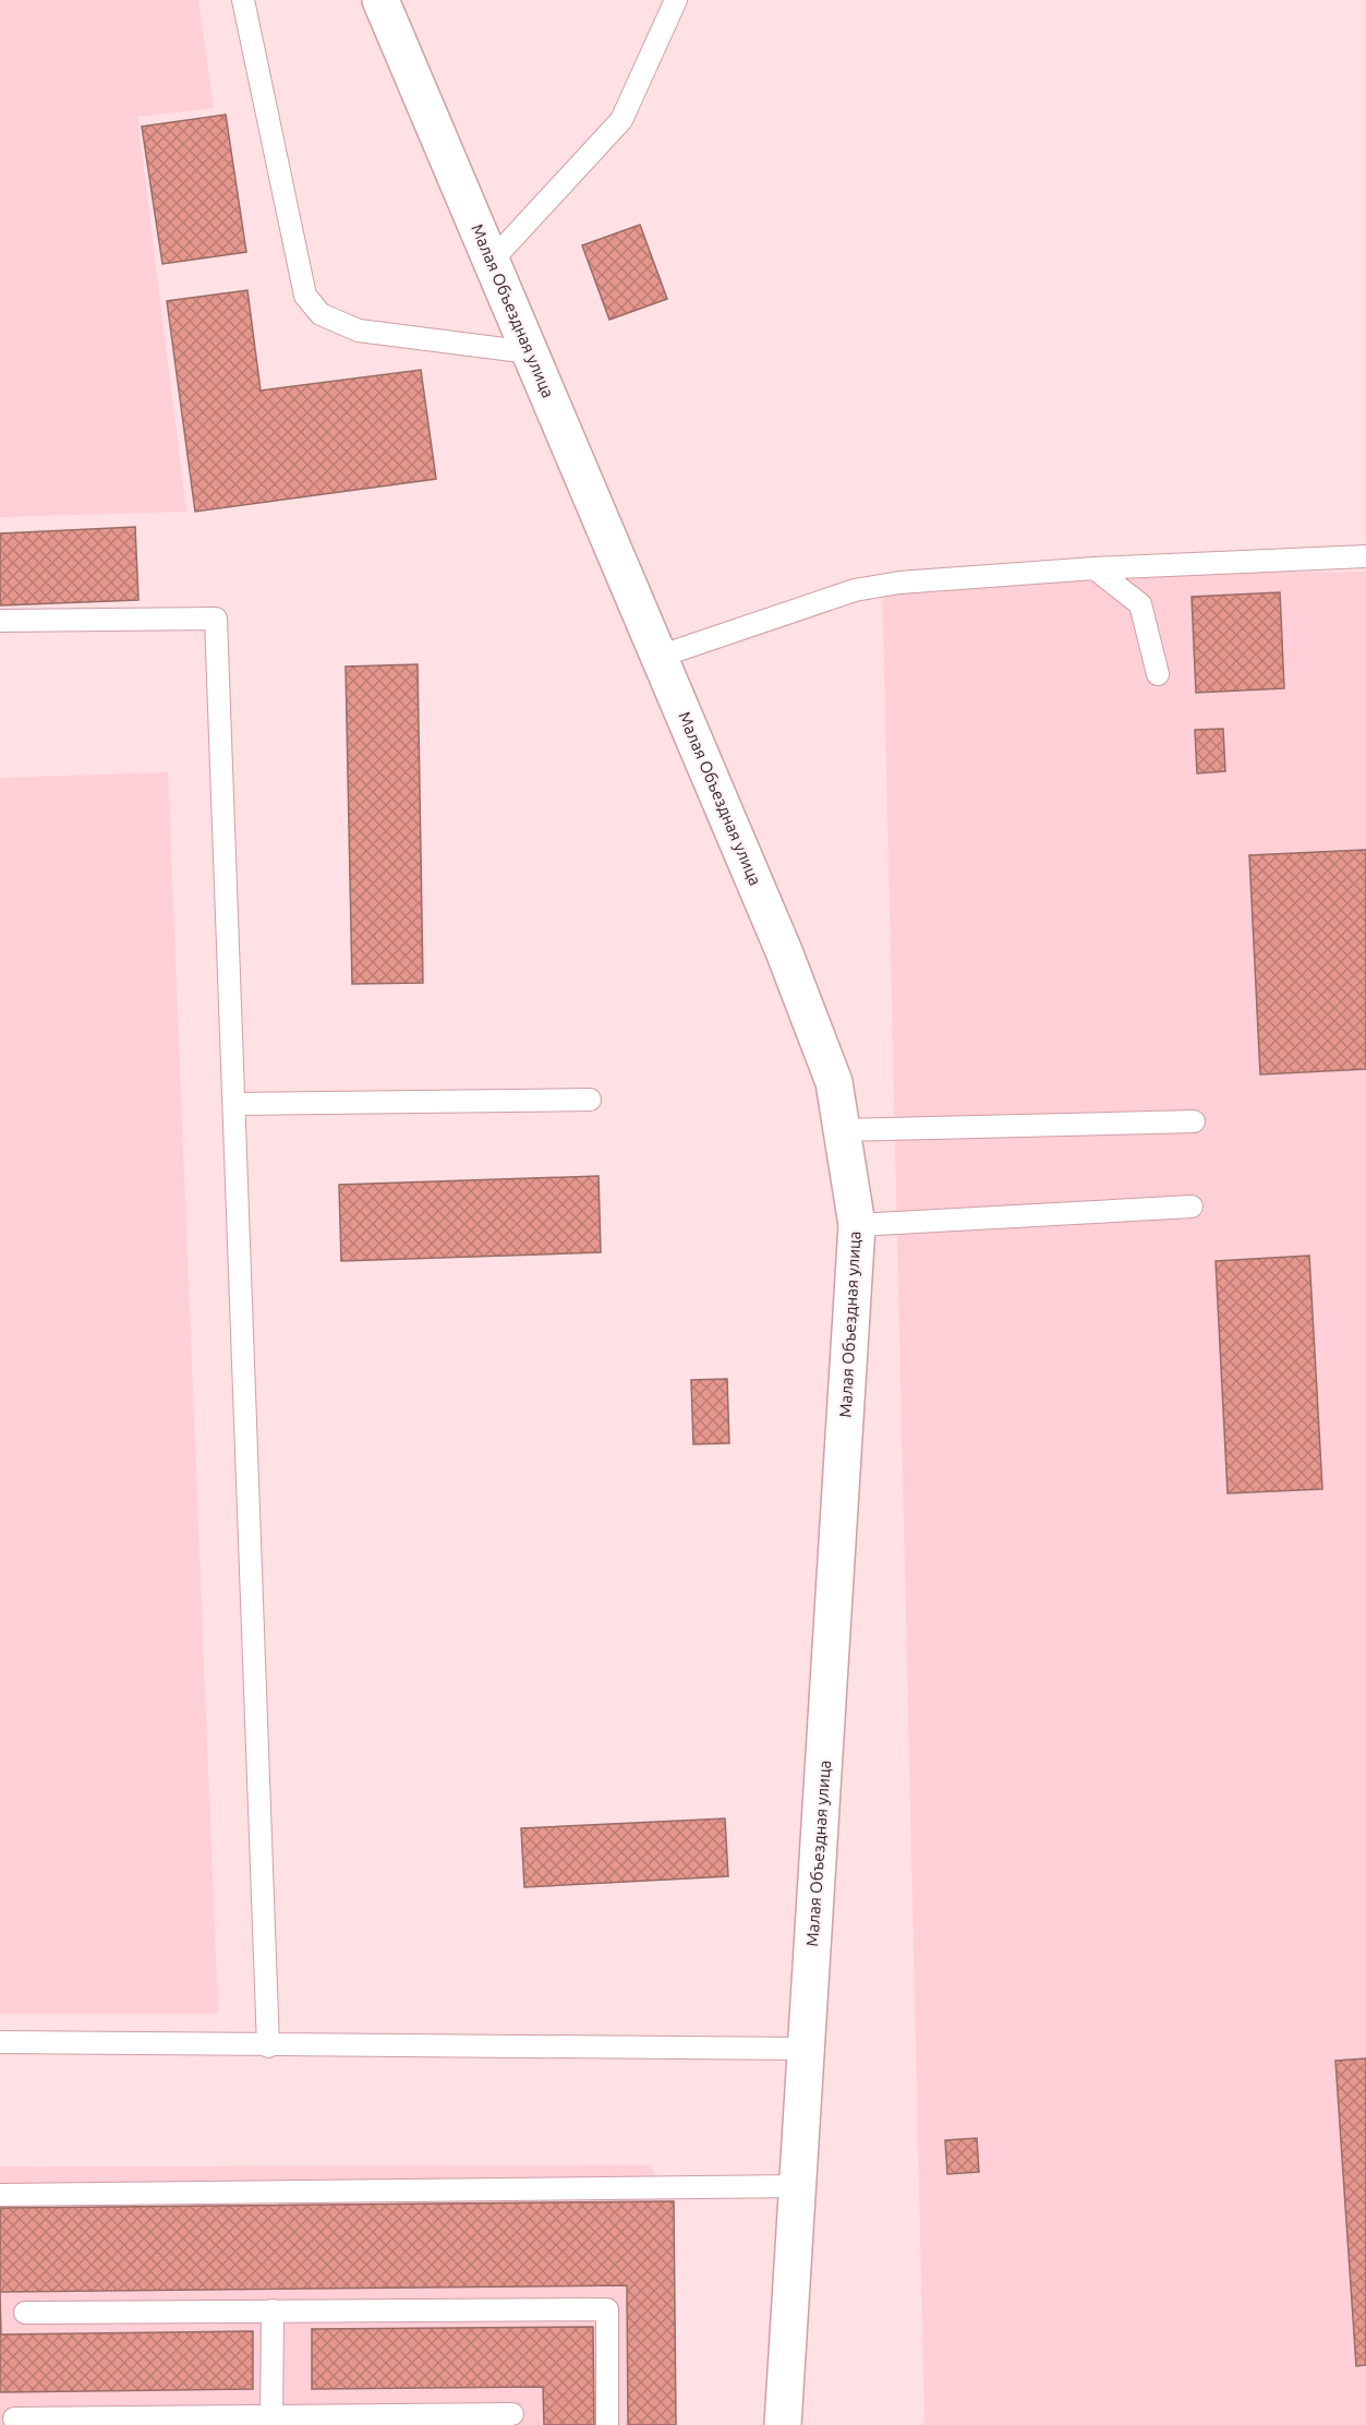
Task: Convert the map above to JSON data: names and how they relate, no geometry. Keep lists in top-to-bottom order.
{
  "streets": {
    "street": ["Малая Объездная улица"]
  }
}
